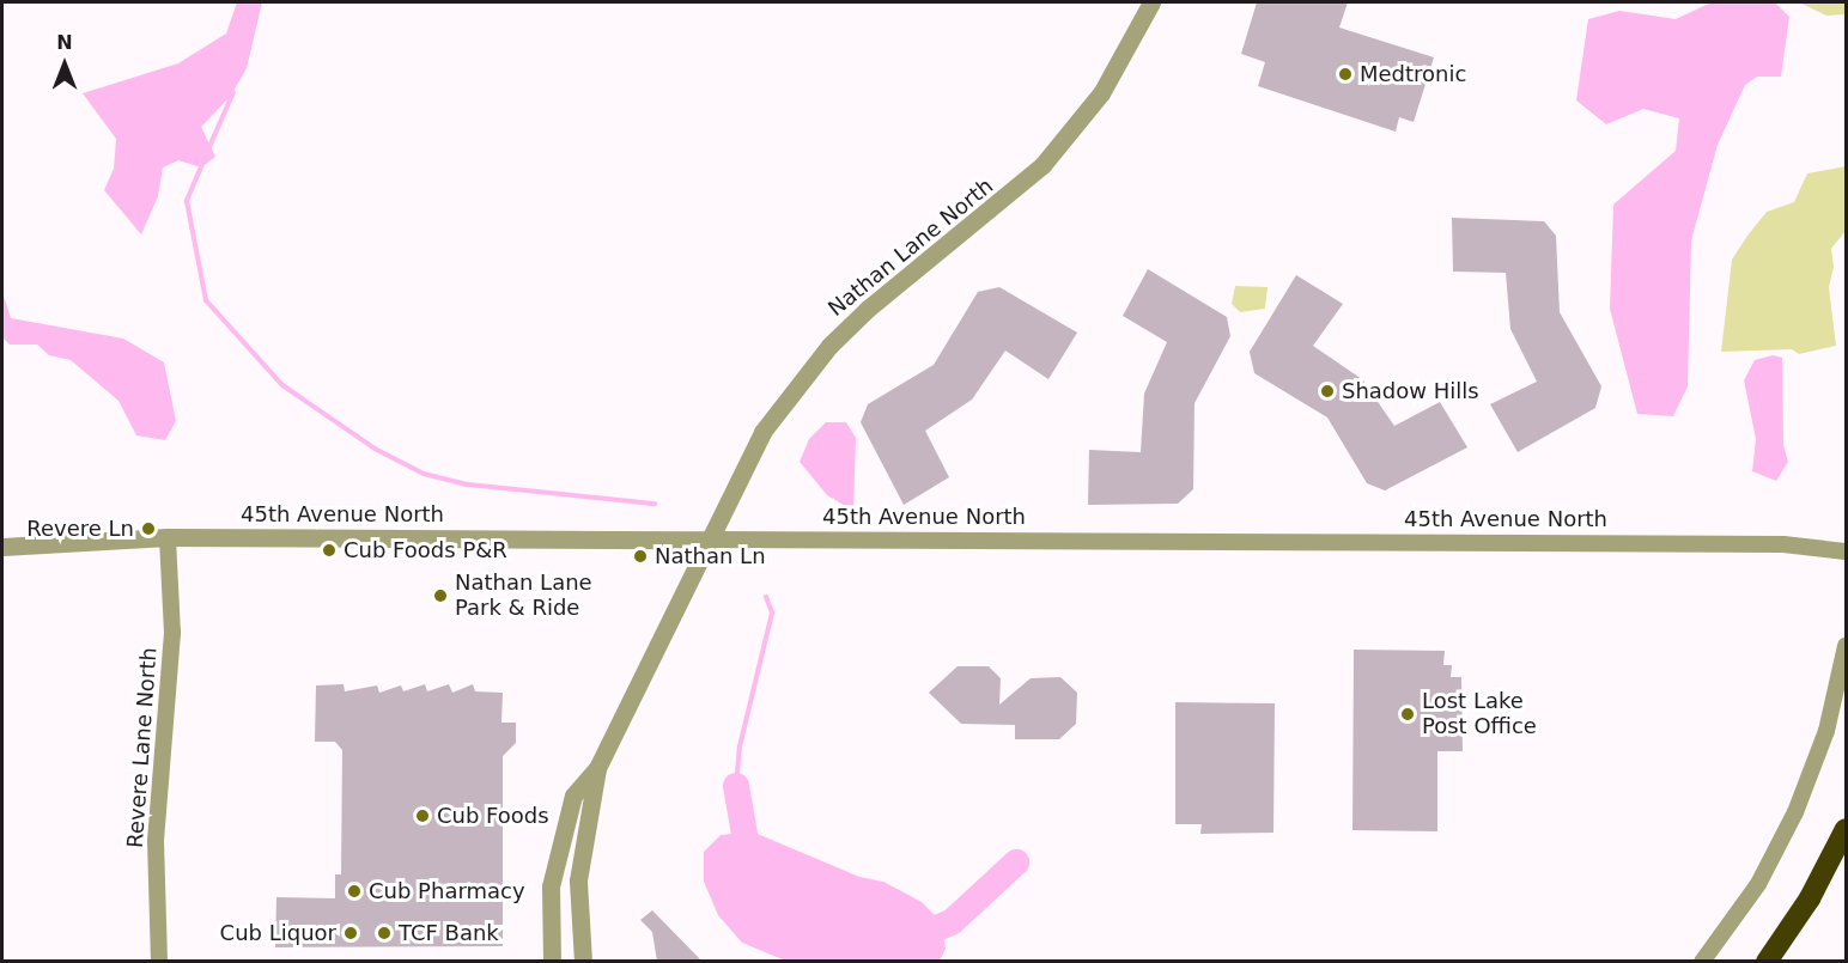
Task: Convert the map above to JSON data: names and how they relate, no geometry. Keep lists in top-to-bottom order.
{
  "streets": {
    "street": ["Nathan Lane North", "45th Avenue North", "Revere Lane North"]
  },
  "crossings": [
    ["Nathan Lane North", "45th Avenue North"],
    ["45th Avenue North", "Revere Lane North"]
  ],
  "places": [
    "Medtronic",
    "Shadow Hills",
    "Revere Ln",
    "Cub Foods P&R",
    "Nathan Ln",
    "Nathan Lane Park & Ride",
    "Lost Lake Post Office",
    "Cub Foods",
    "Cub Pharmacy",
    "Cub Liquor",
    "TCF Bank"
  ],
  "north": "top"
}
